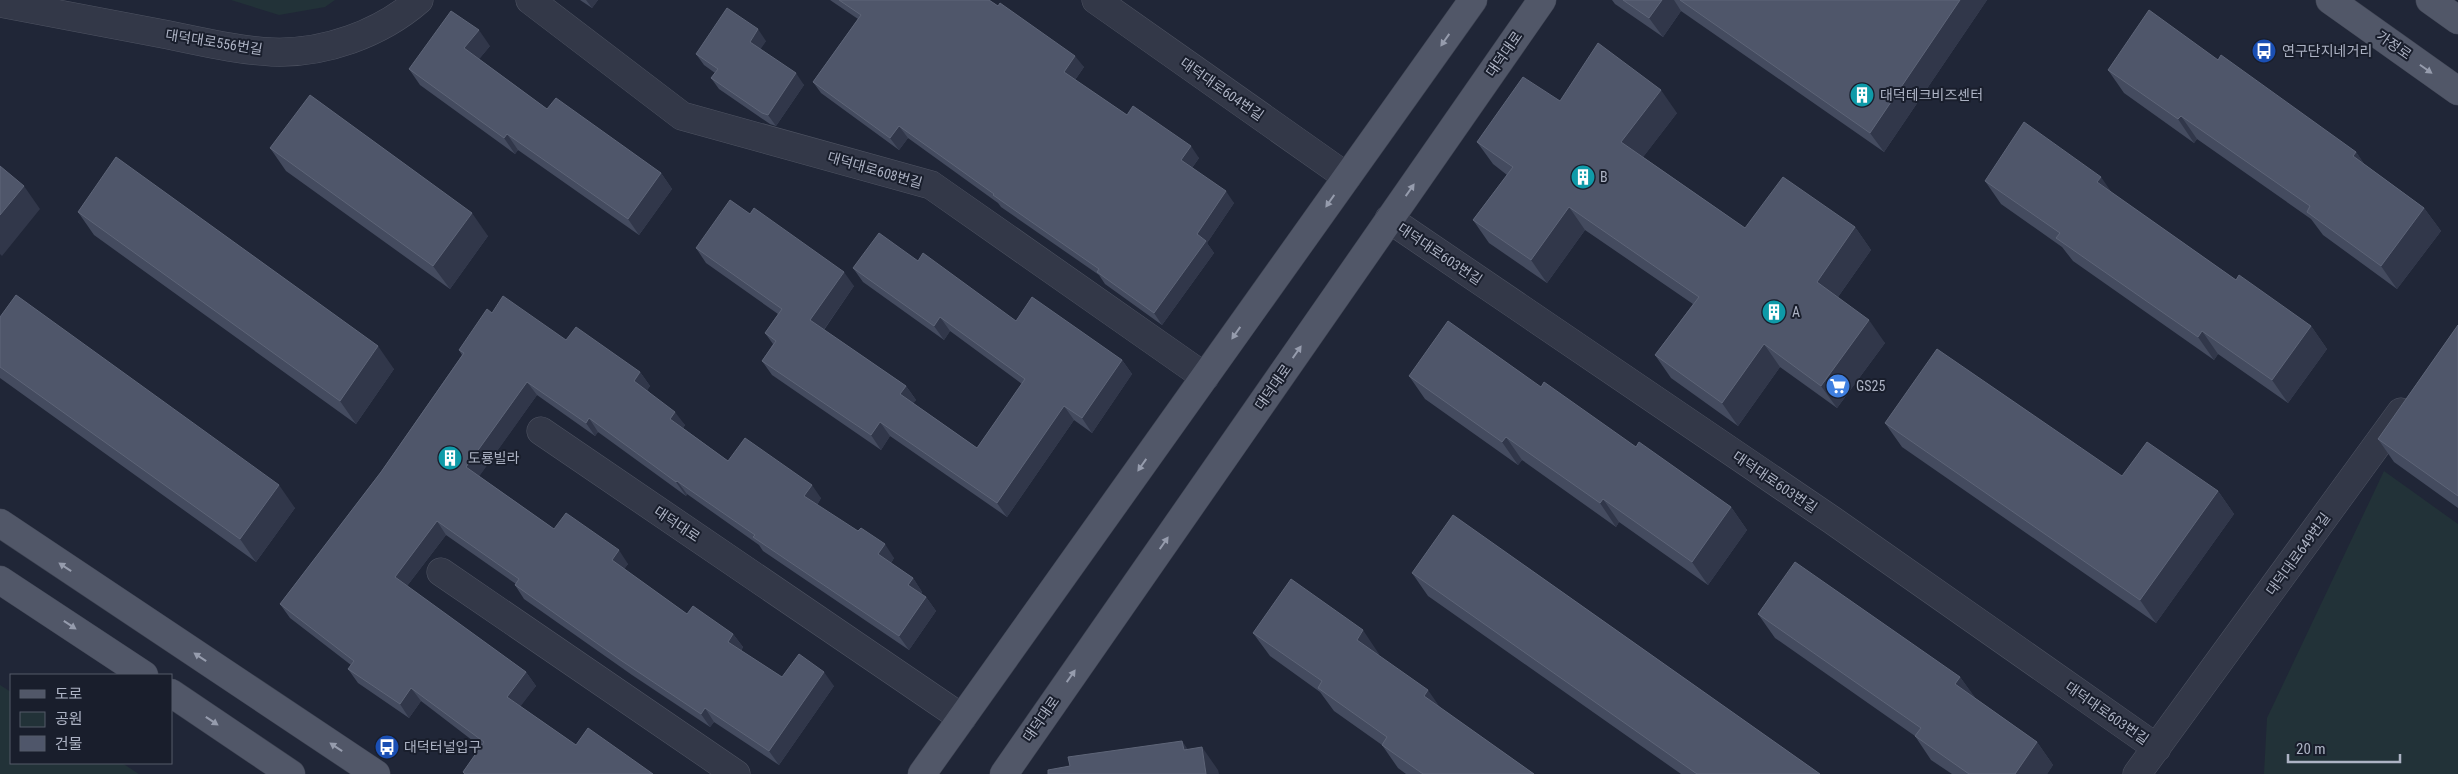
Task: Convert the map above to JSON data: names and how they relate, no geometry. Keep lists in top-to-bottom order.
{
  "streets": {
    "main road": ["가정로", "대덕대로"],
    "street": [
      "대덕대로556번길",
      "대덕대로604번길",
      "대덕대로608번길",
      "대덕대로603번길",
      "대덕대로649번길"
    ]
  },
  "crossings": [
    ["대덕대로", "대덕대로603번길"],
    ["대덕대로603번길", "대덕대로649번길"]
  ],
  "one_way": ["가정로"],
  "places": {
    "bus stop": ["연구단지네거리", "대덕터널입구"],
    "building": [
      "대덕테크비즈센터",
      "B",
      "A",
      "도룡빌라"
    ],
    "supermarket": ["GS25"]
  },
  "legend": ["도로", "공원", "건물"],
  "scale_bar": "20 m"
}
